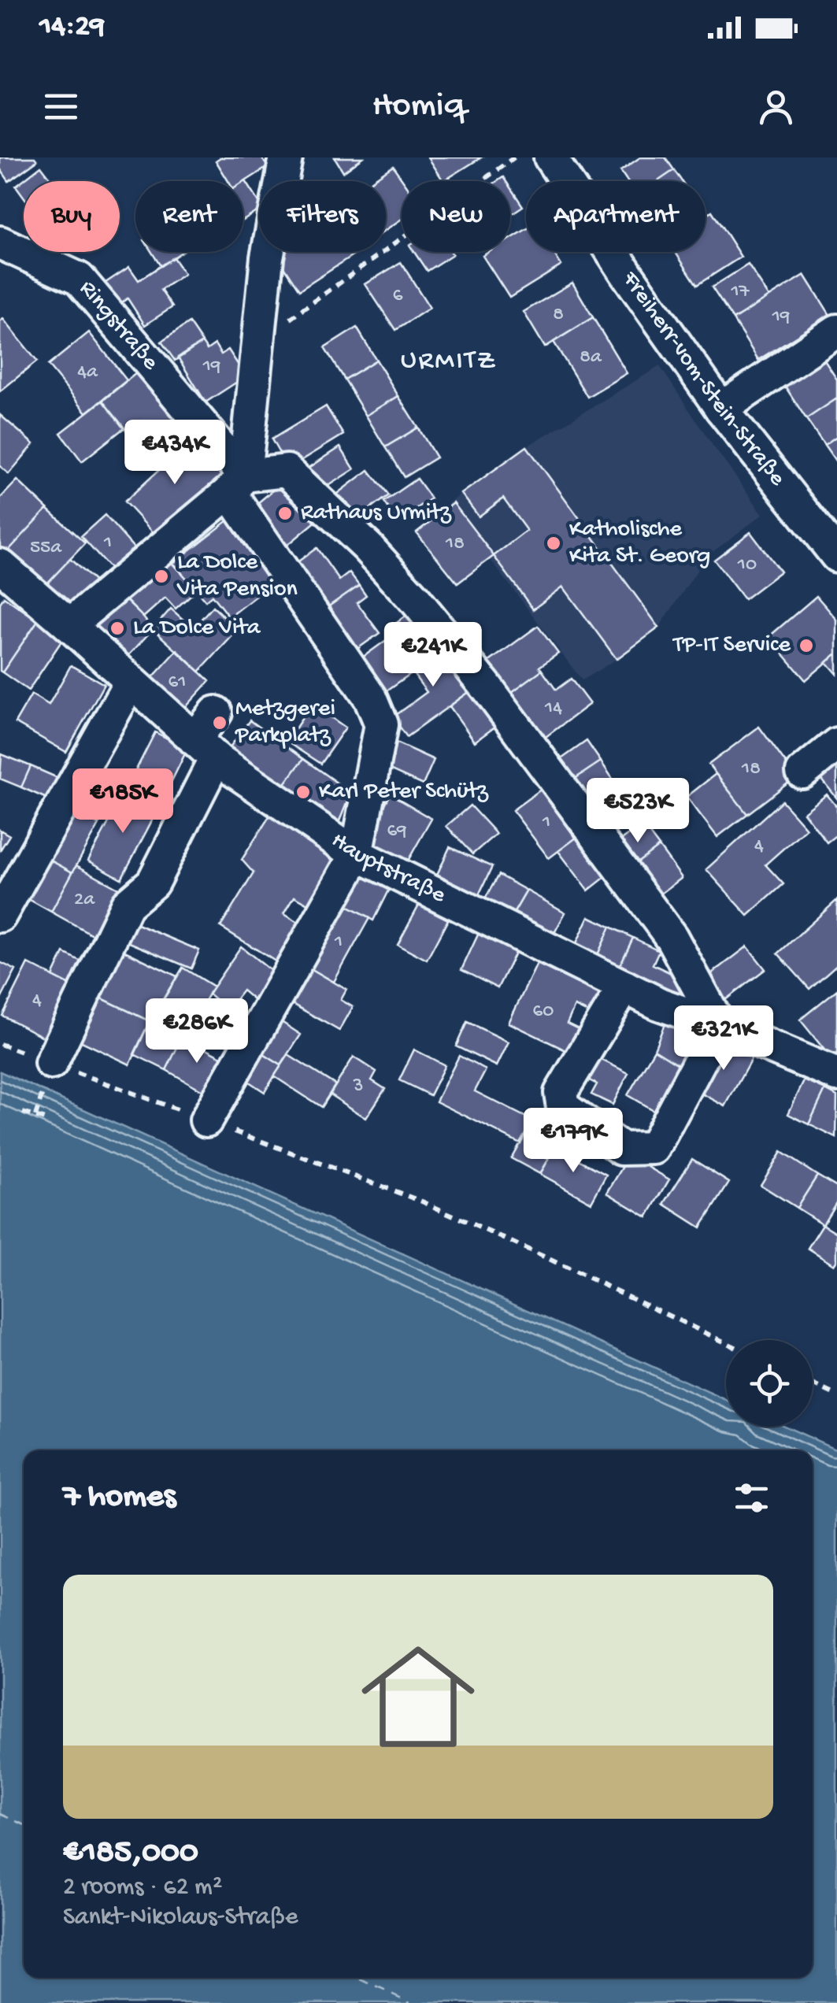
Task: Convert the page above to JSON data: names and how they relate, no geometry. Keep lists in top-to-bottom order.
{
  "streets": {
    "street": ["Ringstraße", "Freiherr-vom-Stein-Straße", "Hauptstraße"]
  },
  "crossings": [
    ["Ringstraße", "Hauptstraße"]
  ],
  "districts": ["URMITZ"],
  "places": [
    "Rathaus Urmitz",
    "Katholische Kita St. Georg",
    "La Dolce Vita Pension",
    "La Dolce Vita",
    "TP-IT Service",
    "Metzgerei Parkplatz",
    "Karl Peter Schütz"
  ],
  "house_numbers": [
    "17",
    "6",
    "8",
    "19",
    "8a",
    "19",
    "4a",
    "1",
    "18",
    "55a",
    "10",
    "61",
    "14",
    "18",
    "1",
    "69",
    "4",
    "2a",
    "1",
    "4",
    "60",
    "3"
  ],
  "page": {
    "status": "14:29",
    "header": "Homiq",
    "chip": [
      "Buy",
      "Rent",
      "Filters",
      "New",
      "Apartment"
    ],
    "price": [
      "€434K",
      "€241K",
      "€185K",
      "€523K",
      "€286K",
      "€321K",
      "€179K"
    ],
    "heading": "7 homes",
    "list": [
      {
        "name": "€185,000",
        "note": "2 rooms · 62 m² · Sankt-Nikolaus-Straße"
      }
    ]
  }
}
